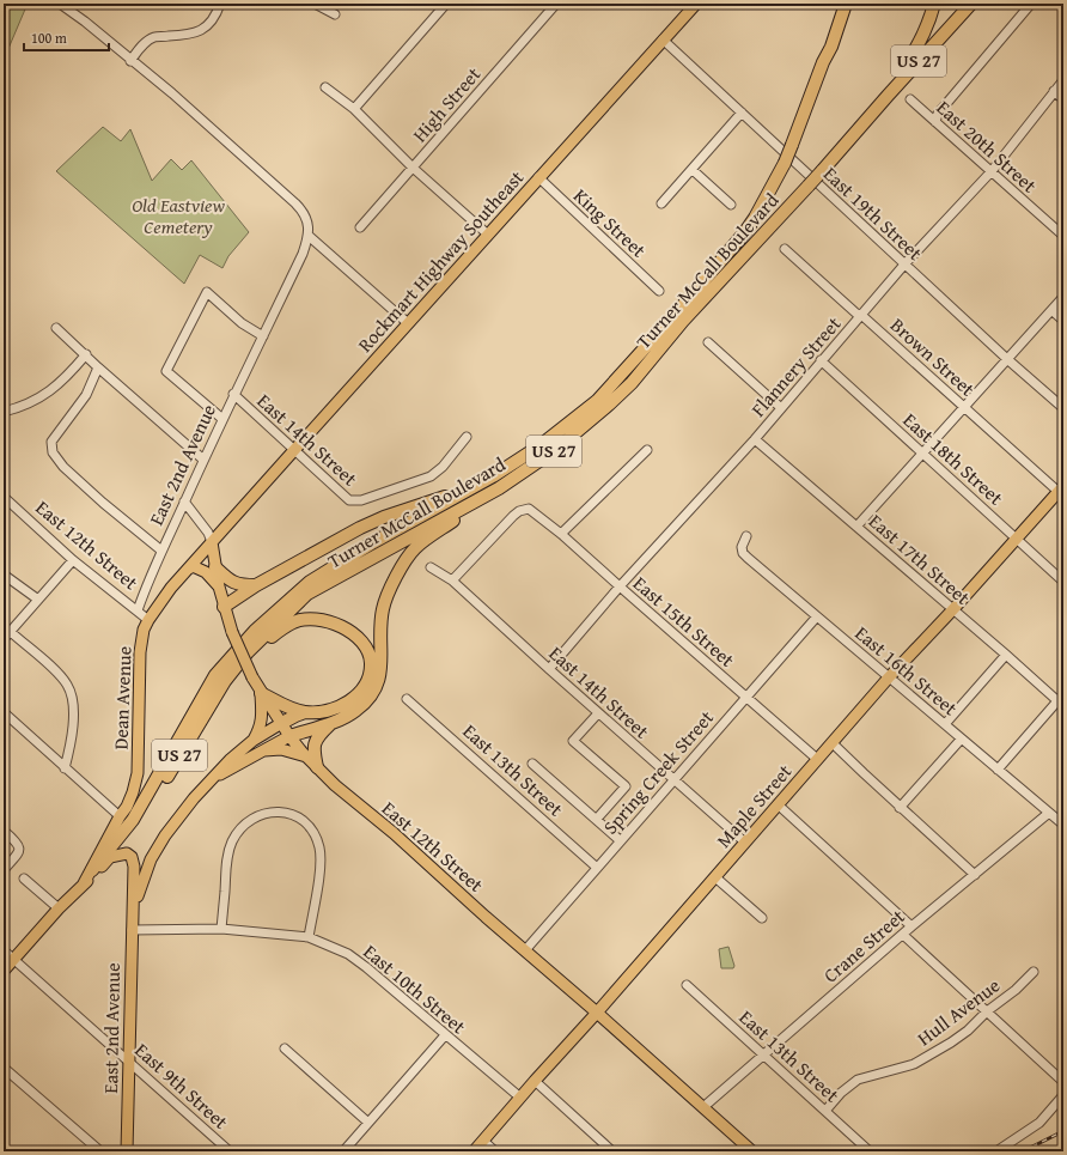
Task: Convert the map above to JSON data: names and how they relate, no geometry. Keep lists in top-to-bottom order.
{
  "streets": {
    "highway": ["US 27", "Turner McCall Boulevard"],
    "main road": [
      "Rockmart Highway Southeast",
      "East 2nd Avenue",
      "East 12th Street",
      "Dean Avenue",
      "Maple Street"
    ],
    "street": [
      "High Street",
      "East 20th Street",
      "East 19th Street",
      "King Street",
      "Brown Street",
      "Flannery Street",
      "East 14th Street",
      "East 18th Street",
      "East 17th Street",
      "East 15th Street",
      "East 16th Street",
      "East 13th Street",
      "Spring Creek Street",
      "Crane Street",
      "East 10th Street",
      "Hull Avenue",
      "East 9th Street"
    ]
  },
  "crossings": [
    ["East 20th Street", "Flannery Street"],
    ["East 19th Street", "Rockmart Highway Southeast"],
    ["East 19th Street", "Flannery Street"],
    ["King Street", "Rockmart Highway Southeast"],
    ["Rockmart Highway Southeast", "East 14th Street"],
    ["Rockmart Highway Southeast", "East 12th Street"],
    ["Rockmart Highway Southeast", "Dean Avenue"],
    ["Turner McCall Boulevard", "Dean Avenue"],
    ["Turner McCall Boulevard", "East 9th Street"],
    ["Brown Street", "Flannery Street"],
    ["Brown Street", "Maple Street"],
    ["Flannery Street", "East 14th Street"],
    ["Flannery Street", "East 18th Street"],
    ["Flannery Street", "East 17th Street"],
    ["Flannery Street", "East 15th Street"],
    ["East 14th Street", "East 2nd Avenue"],
    ["East 14th Street", "East 15th Street"],
    ["East 14th Street", "Spring Creek Street"],
    ["East 14th Street", "Maple Street"],
    ["East 18th Street", "Maple Street"],
    ["East 2nd Avenue", "East 12th Street"],
    ["East 2nd Avenue", "East 10th Street"],
    ["East 2nd Avenue", "East 9th Street"],
    ["East 12th Street", "Dean Avenue"],
    ["East 12th Street", "Spring Creek Street"],
    ["East 12th Street", "Maple Street"],
    ["East 12th Street", "Crane Street"],
    ["East 17th Street", "Maple Street"],
    ["East 15th Street", "Spring Creek Street"],
    ["East 15th Street", "Maple Street"],
    ["East 16th Street", "Spring Creek Street"],
    ["East 16th Street", "Maple Street"],
    ["East 16th Street", "Crane Street"],
    ["East 13th Street", "Spring Creek Street"],
    ["East 13th Street", "Crane Street"],
    ["East 13th Street", "Hull Avenue"],
    ["Maple Street", "East 10th Street"]
  ],
  "parks": ["Old Eastview Cemetery"],
  "scale_bar": "100 m"
}
